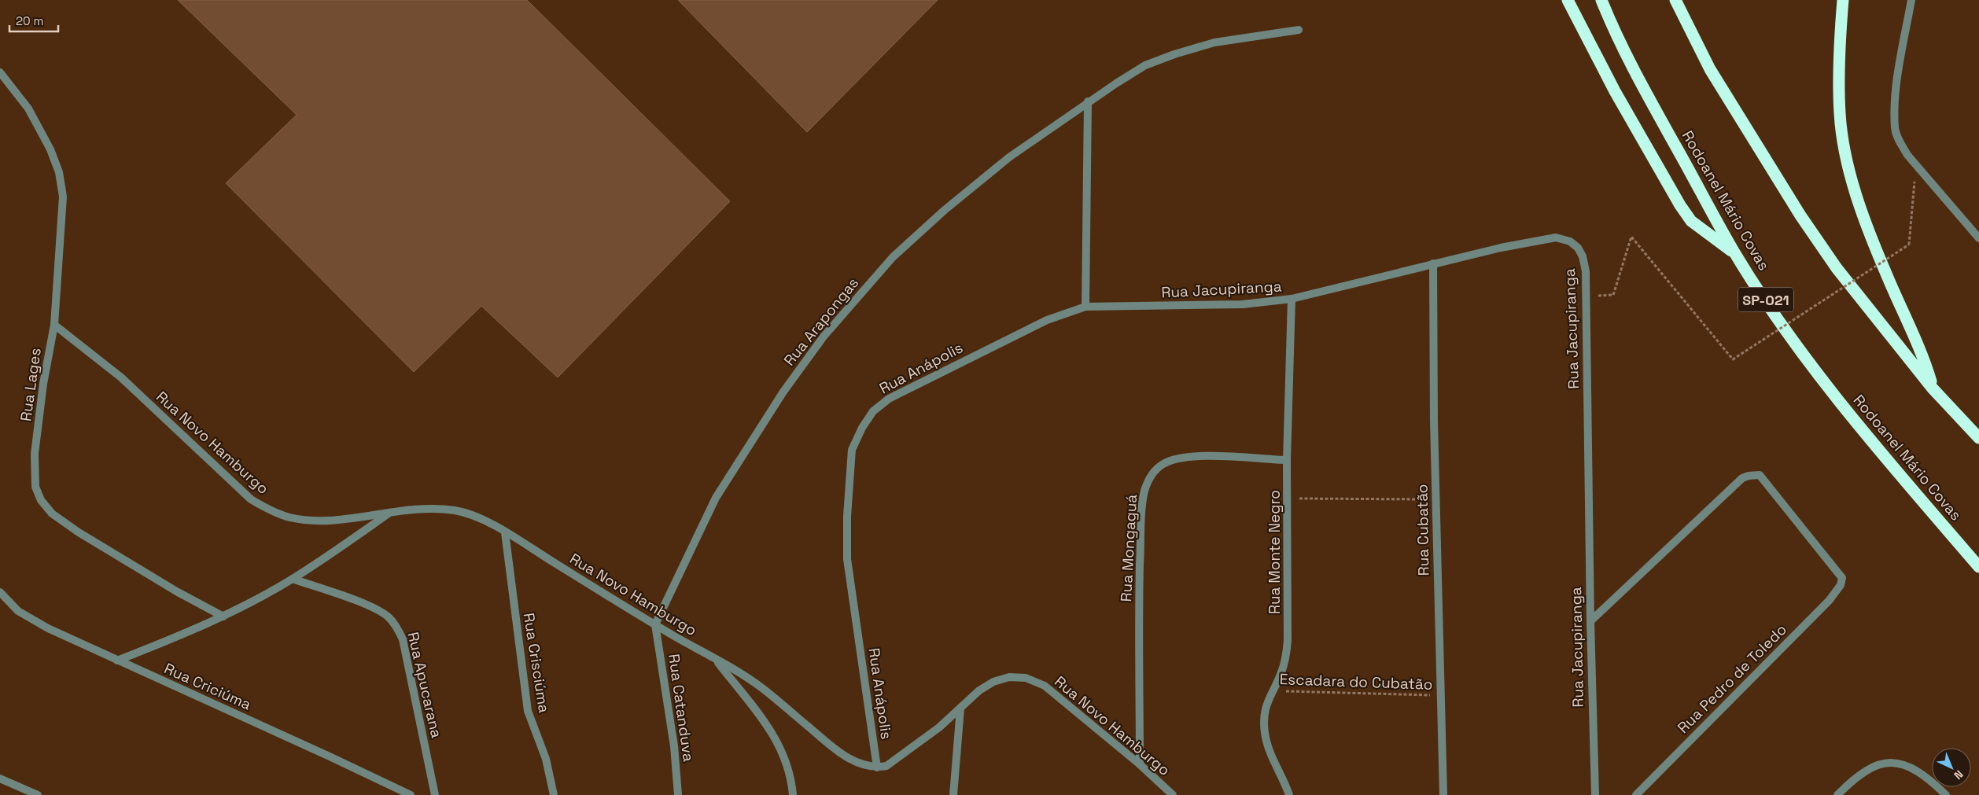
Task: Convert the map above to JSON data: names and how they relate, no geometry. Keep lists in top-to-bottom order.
{
  "streets": {
    "highway": ["Rodoanel Mário Covas", "SP-021"],
    "street": [
      "Rua Jacupiranga",
      "Rua Arapongas",
      "Rua Anápolis",
      "Rua Lages",
      "Rua Novo Hamburgo",
      "Rua Cubatão",
      "Rua Mongaguá",
      "Rua Monte Negro",
      "Rua Crisciúma",
      "Rua Pedro de Toledo",
      "Rua Apucarana",
      "Rua Criciúma",
      "Rua Catanduva"
    ],
    "path": ["Escadara do Cubatão"]
  },
  "crossings": [
    ["Rua Jacupiranga", "Rua Anápolis"],
    ["Rua Jacupiranga", "Rua Cubatão"],
    ["Rua Jacupiranga", "Rua Monte Negro"],
    ["Rua Jacupiranga", "Rua Pedro de Toledo"],
    ["Rua Arapongas", "Rua Novo Hamburgo"],
    ["Rua Arapongas", "Rua Catanduva"],
    ["Rua Anápolis", "Rua Novo Hamburgo"],
    ["Rua Lages", "Rua Novo Hamburgo"],
    ["Rua Novo Hamburgo", "Rua Mongaguá"],
    ["Rua Novo Hamburgo", "Rua Crisciúma"],
    ["Rua Novo Hamburgo", "Rua Catanduva"],
    ["Rua Cubatão", "Escadara do Cubatão"],
    ["Rua Mongaguá", "Rua Monte Negro"],
    ["Rua Monte Negro", "Escadara do Cubatão"]
  ],
  "scale_bar": "20 m",
  "north": "bottom right"
}
